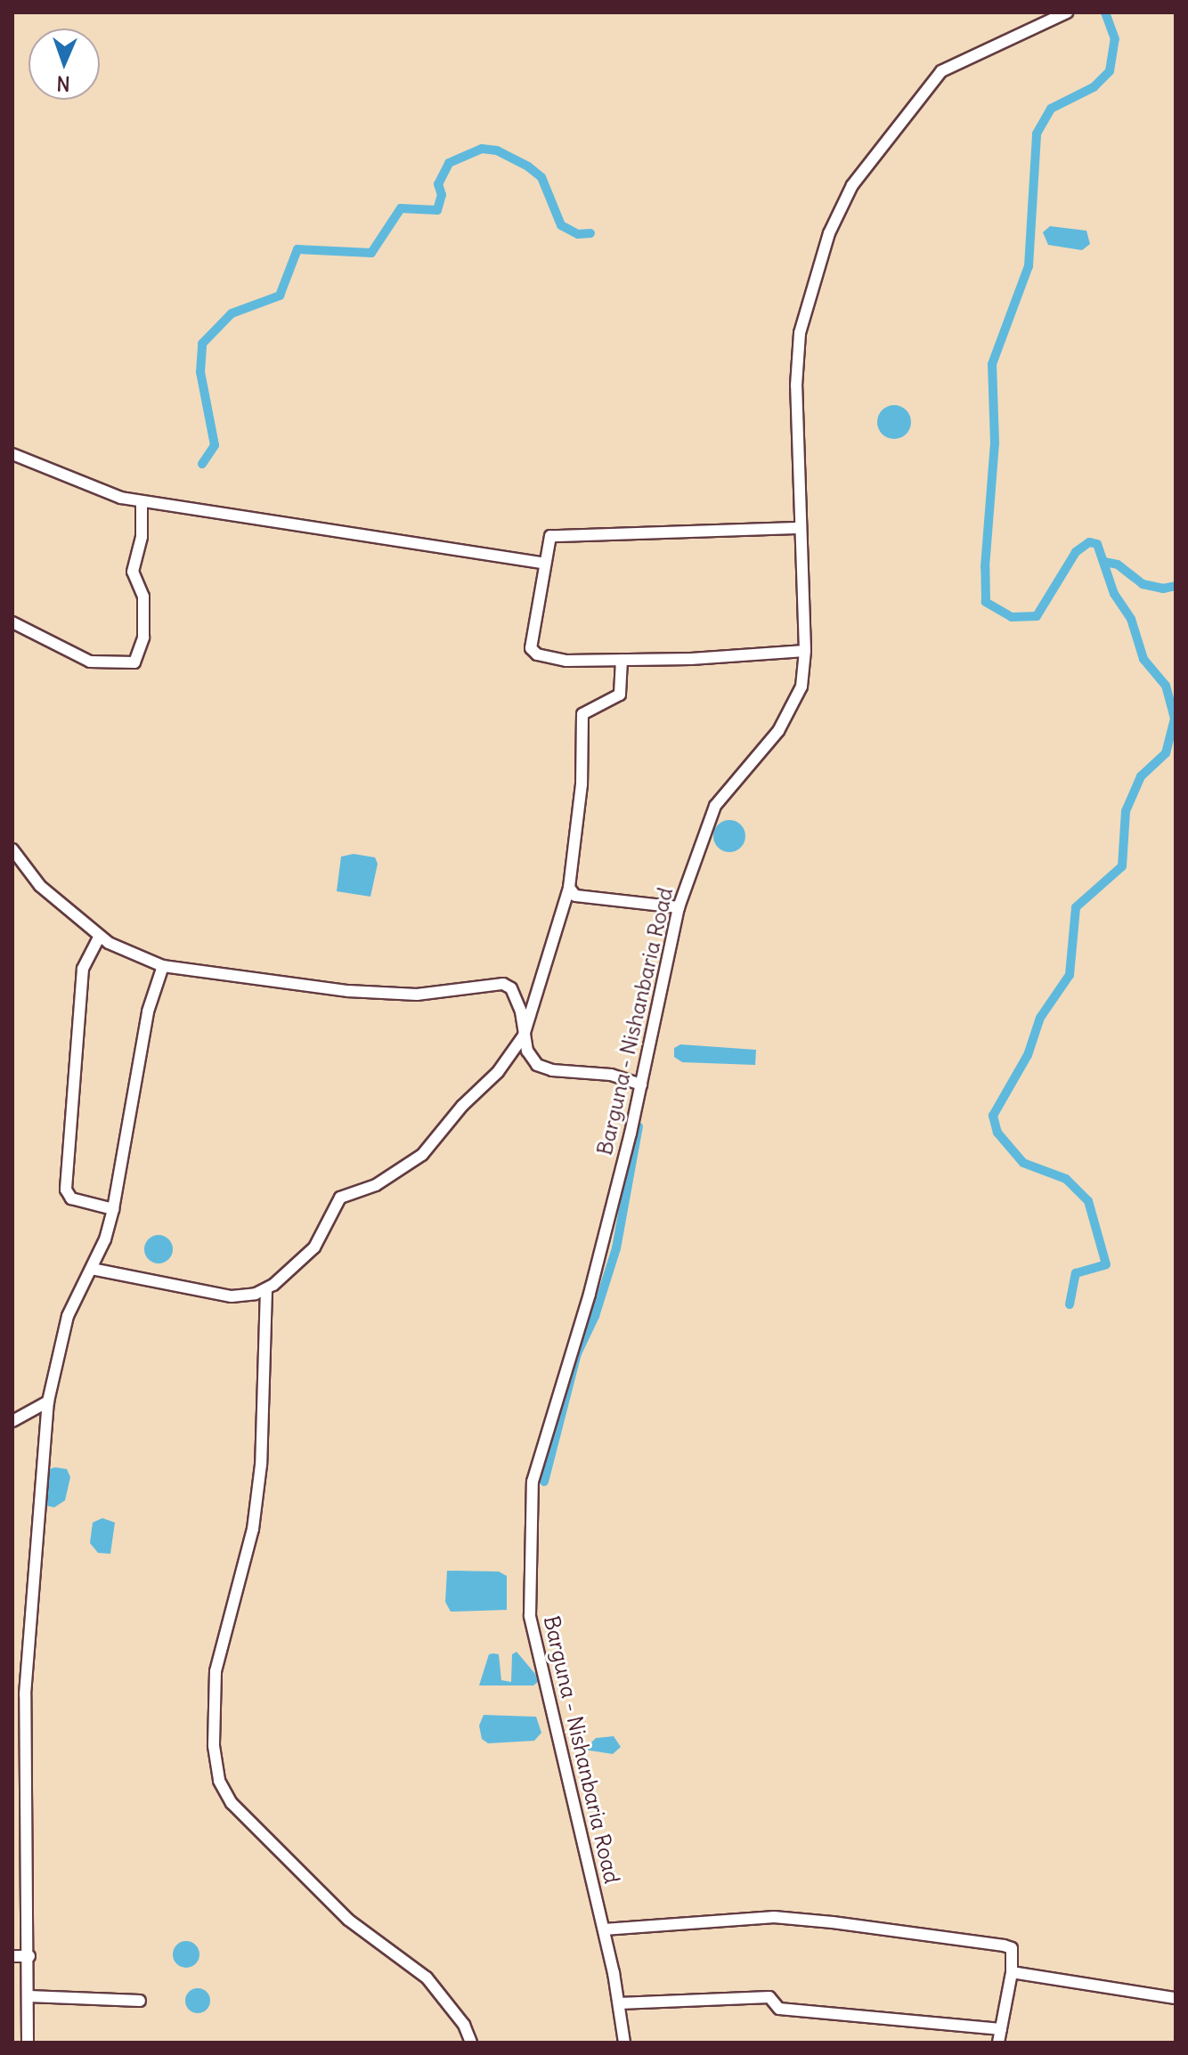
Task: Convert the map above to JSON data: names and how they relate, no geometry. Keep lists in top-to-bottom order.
{
  "streets": {
    "street": ["Barguna - Nishanbaria Road"]
  },
  "north": "bottom"
}
